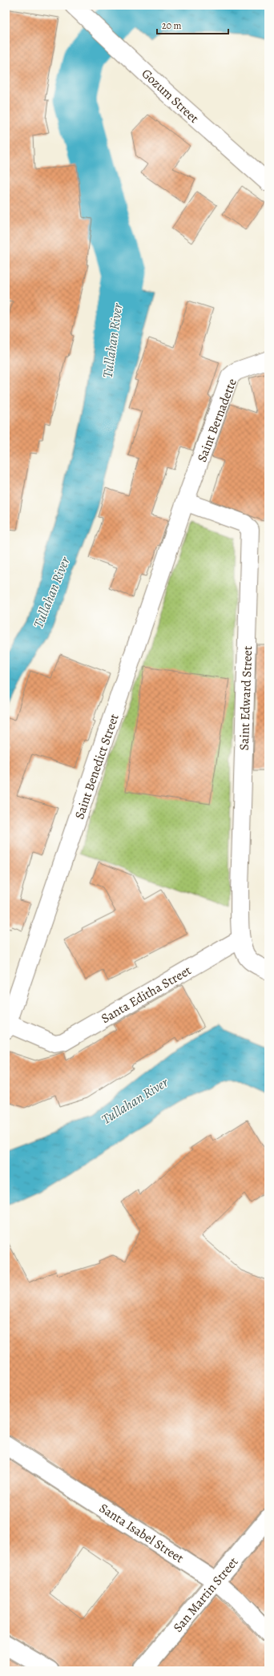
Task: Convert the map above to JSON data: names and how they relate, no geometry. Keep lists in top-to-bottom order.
{
  "streets": {
    "street": [
      "Gozum Street",
      "Saint Bernadette",
      "Saint Edward Street",
      "Saint Benedict Street",
      "Santa Editha Street",
      "Santa Isabel Street",
      "San Martin Street"
    ]
  },
  "crossings": [
    ["Saint Bernadette", "Saint Edward Street"],
    ["Saint Bernadette", "Saint Benedict Street"],
    ["Saint Edward Street", "Saint Benedict Street"],
    ["Saint Edward Street", "Santa Editha Street"],
    ["Saint Benedict Street", "Santa Editha Street"],
    ["Santa Isabel Street", "San Martin Street"]
  ],
  "water": ["Tullahan River"],
  "scale_bar": "20 m"
}
